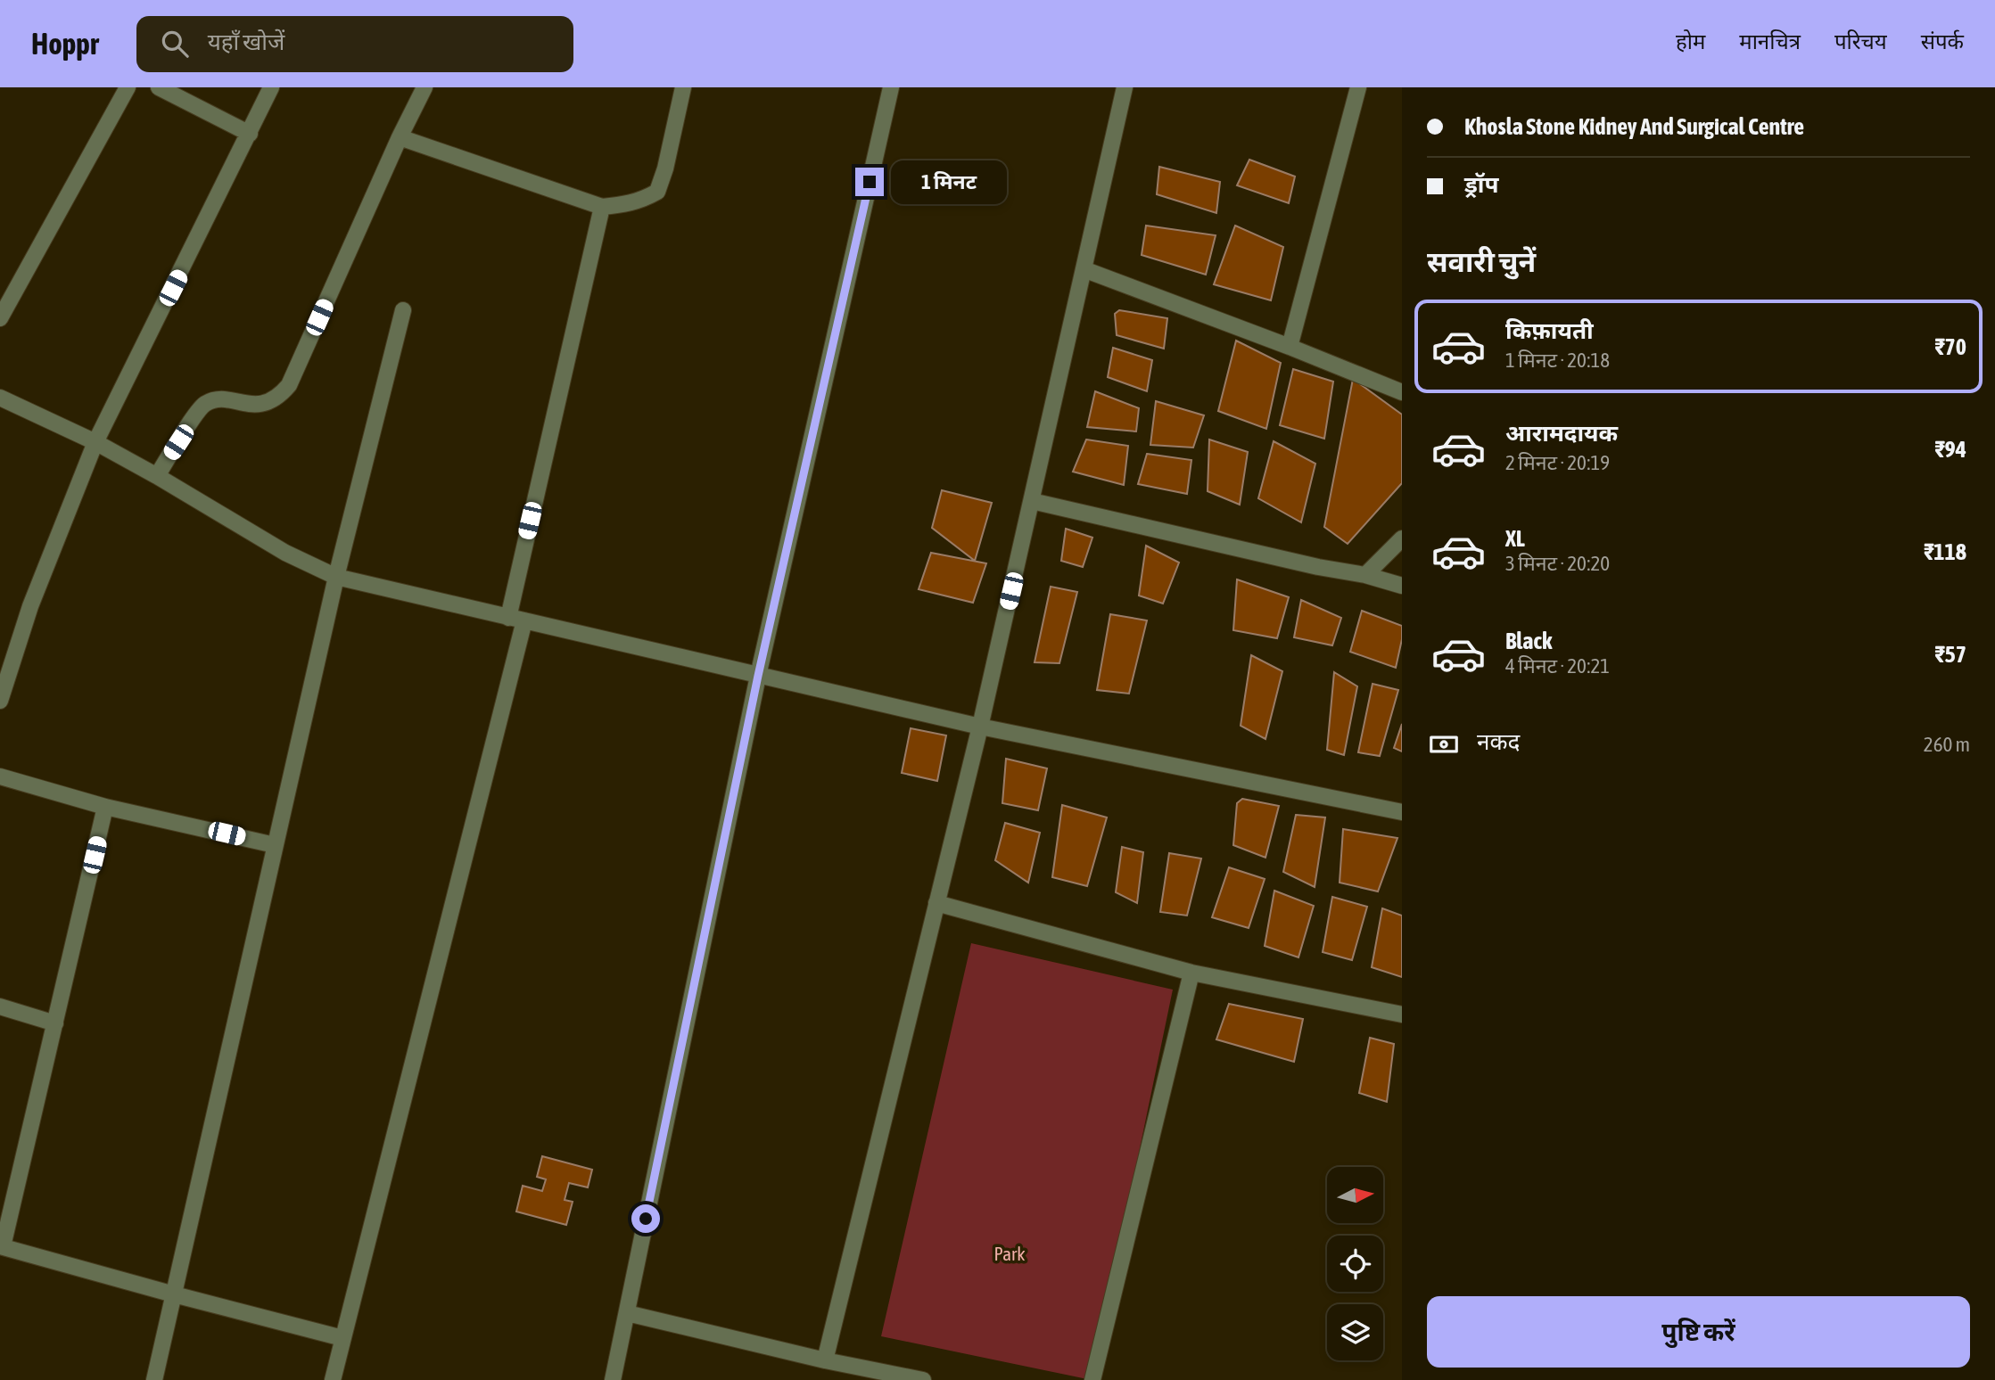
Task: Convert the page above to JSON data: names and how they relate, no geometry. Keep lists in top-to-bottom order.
{
  "parks": ["Park"],
  "north": "right",
  "page": {
    "header": "Hoppr",
    "search": "यहाँ खोजें",
    "nav": [
      "होम",
      "मानचित्र",
      "परिचय",
      "संपर्क"
    ],
    "banner": ["Khosla Stone Kidney And Surgical Centre", "ड्रॉप"],
    "bubble": "1 मिनट",
    "heading": "सवारी चुनें",
    "list": [
      {
        "name": "किफ़ायती",
        "note": "1 मिनट · 20:18",
        "value": "₹70"
      },
      {
        "name": "आरामदायक",
        "note": "2 मिनट · 20:19",
        "value": "₹94"
      },
      {
        "name": "XL",
        "note": "3 मिनट · 20:20",
        "value": "₹118"
      },
      {
        "name": "Black",
        "note": "4 मिनट · 20:21",
        "value": "₹57"
      }
    ],
    "pay": ["नकद", "260 m"],
    "buttons": "पुष्टि करें"
  }
}
